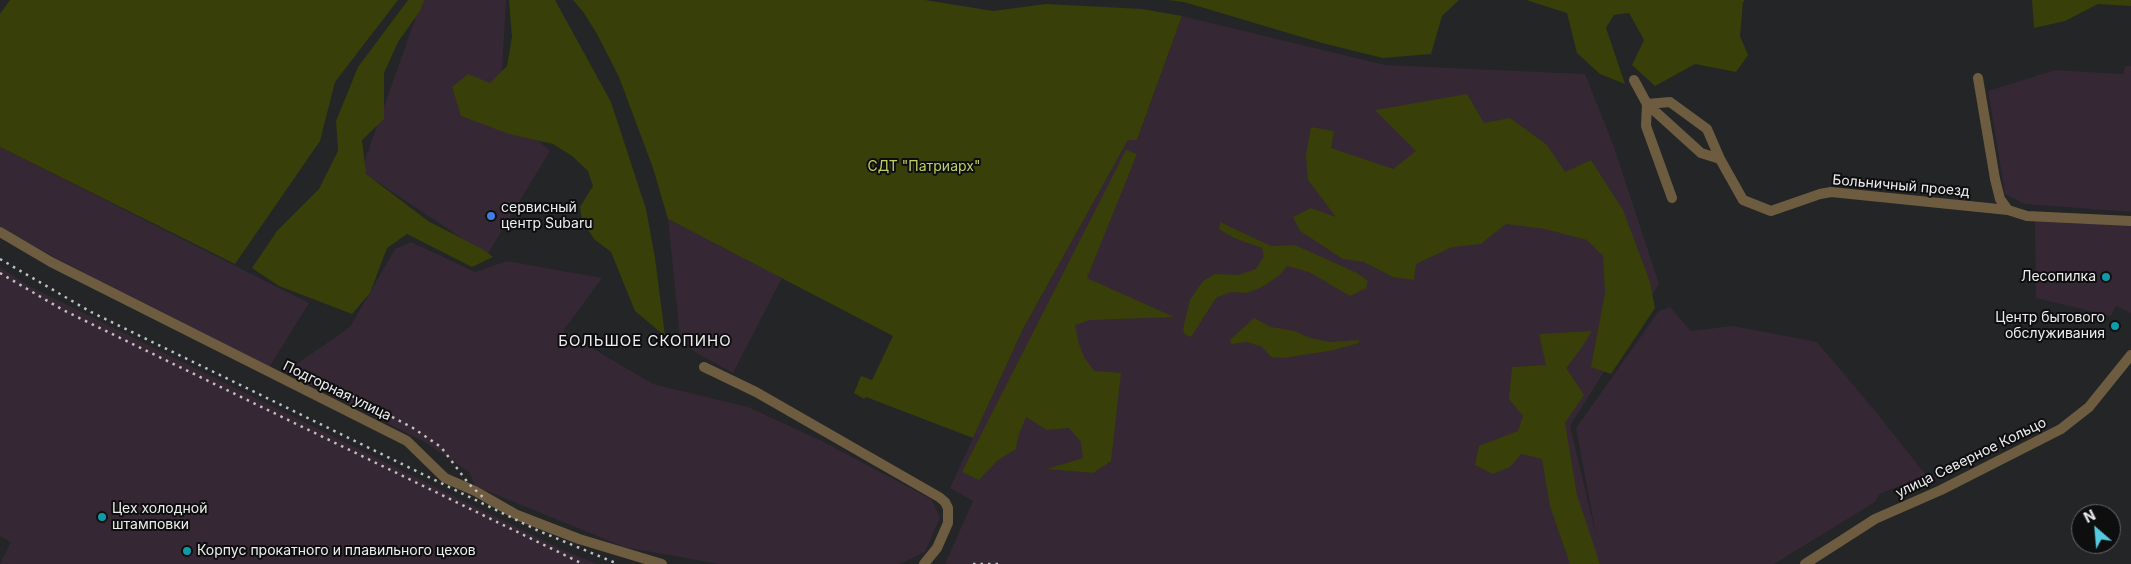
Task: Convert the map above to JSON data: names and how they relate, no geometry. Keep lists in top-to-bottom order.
{
  "streets": {
    "street": ["Больничный проезд", "Подгорная улица", "улица Северное Кольцо"]
  },
  "districts": ["БОЛЬШОЕ СКОПИНО"],
  "parks": ["СДТ \"Патриарх\""],
  "places": [
    "сервисный центр Subaru",
    "Лесопилка",
    "Центр бытового обслуживания",
    "Цех холодной штамповки",
    "Корпус прокатного и плавильного цехов"
  ],
  "north": "top left"
}
